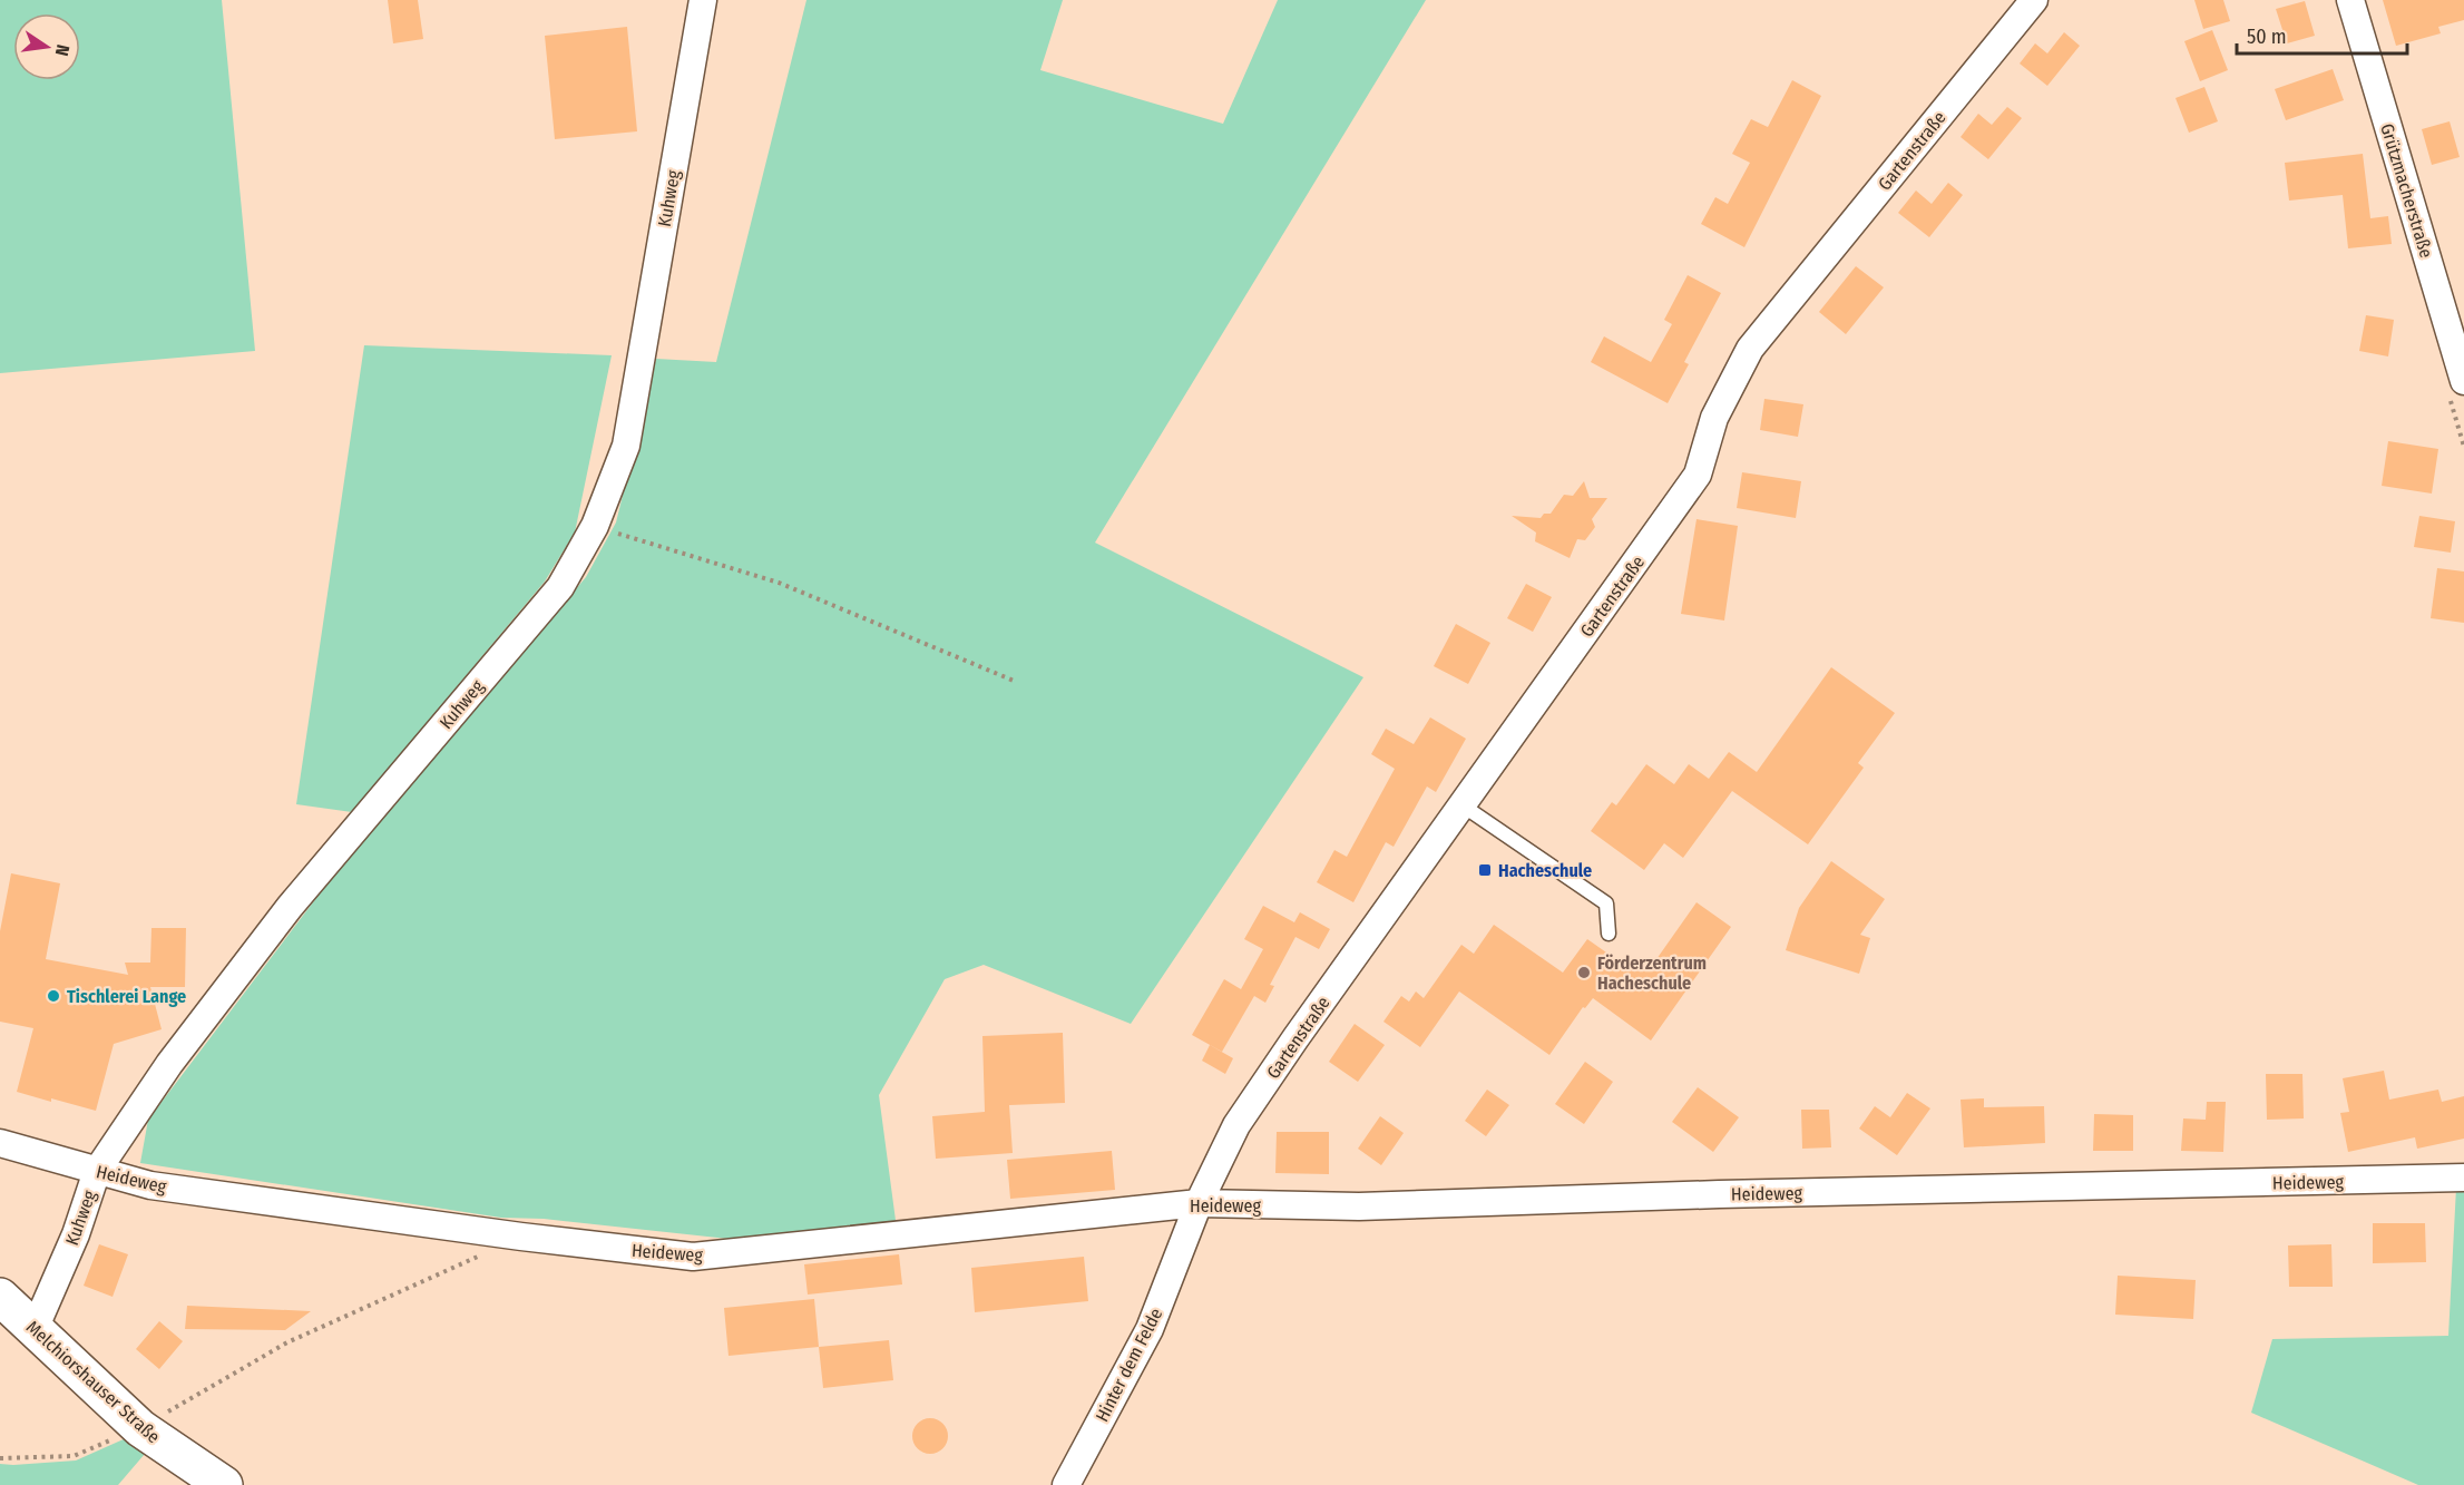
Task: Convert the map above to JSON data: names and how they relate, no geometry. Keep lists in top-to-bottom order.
{
  "streets": {
    "street": [
      "Gartenstraße",
      "Grützmacherstraße",
      "Kuhweg",
      "Heideweg",
      "Hinter dem Felde",
      "Melchiorshauser Straße"
    ]
  },
  "crossings": [
    ["Gartenstraße", "Heideweg"],
    ["Gartenstraße", "Hinter dem Felde"],
    ["Kuhweg", "Heideweg"],
    ["Kuhweg", "Melchiorshauser Straße"],
    ["Heideweg", "Hinter dem Felde"]
  ],
  "places": {
    "transit": ["Hacheschule"],
    "other": ["Förderzentrum Hacheschule", "Tischlerei Lange"]
  },
  "scale_bar": "50 m",
  "north": "right"
}
